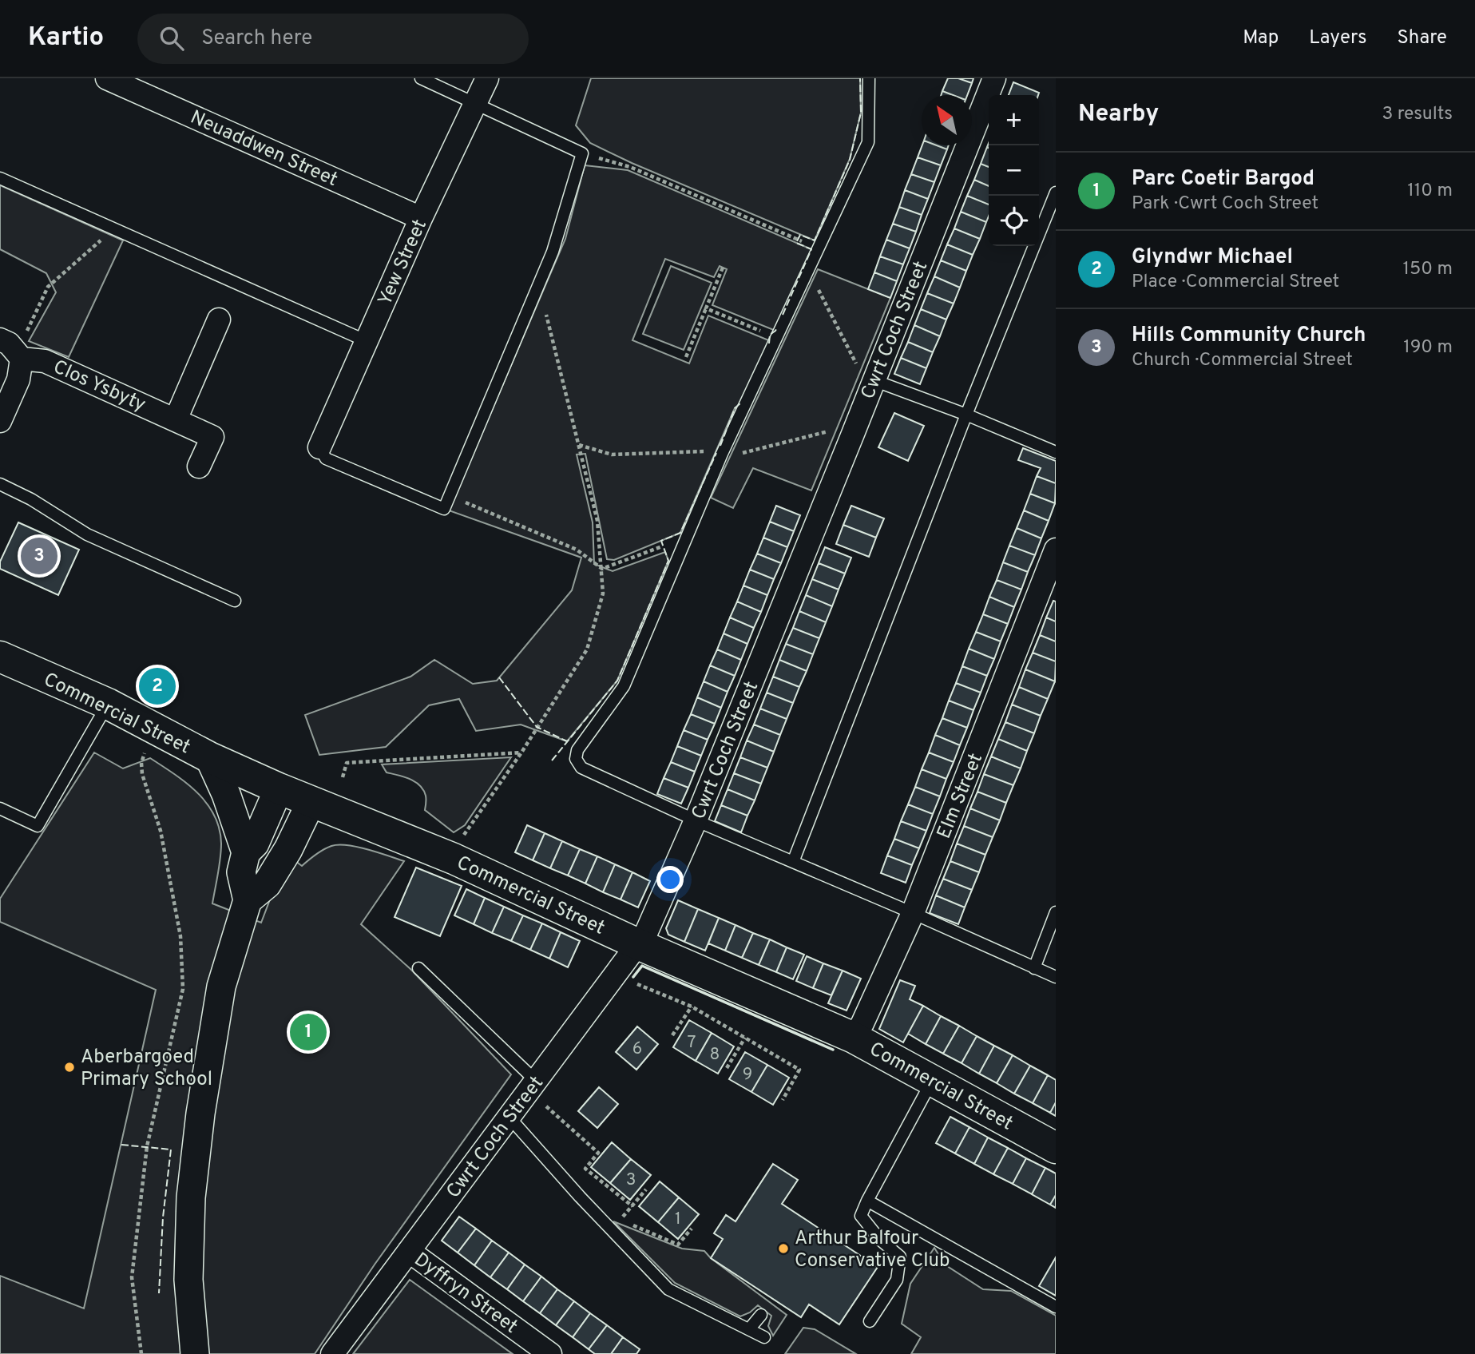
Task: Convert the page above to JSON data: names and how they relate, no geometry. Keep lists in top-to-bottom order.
{
  "streets": {
    "main road": ["Commercial Street"],
    "street": [
      "Neuaddwen Street",
      "Yew Street",
      "Cwrt Coch Street",
      "Clos Ysbyty",
      "Elm Street",
      "Dyffryn Street"
    ]
  },
  "crossings": [
    ["Neuaddwen Street", "Yew Street"],
    ["Cwrt Coch Street", "Commercial Street"],
    ["Cwrt Coch Street", "Dyffryn Street"],
    ["Commercial Street", "Elm Street"]
  ],
  "places": ["Aberbargoed Primary School", "Arthur Balfour Conservative Club"],
  "house_numbers": [
    "7",
    "6",
    "8",
    "9",
    "3",
    "1"
  ],
  "north": "top left",
  "page": {
    "header": "Kartio",
    "search": "Search here",
    "nav": ["Map", "Layers", "Share"],
    "heading": ["Nearby", "3 results"],
    "map_buttons": ["+", "−"],
    "list": [
      {
        "mark": "1",
        "name": "Parc Coetir Bargod",
        "note": "Park · Cwrt Coch Street",
        "value": "110 m"
      },
      {
        "mark": "2",
        "name": "Glyndwr Michael",
        "note": "Place · Commercial Street",
        "value": "150 m"
      },
      {
        "mark": "3",
        "name": "Hills Community Church",
        "note": "Church · Commercial Street",
        "value": "190 m"
      }
    ],
    "pins": ["3", "2", "1"]
  }
}
